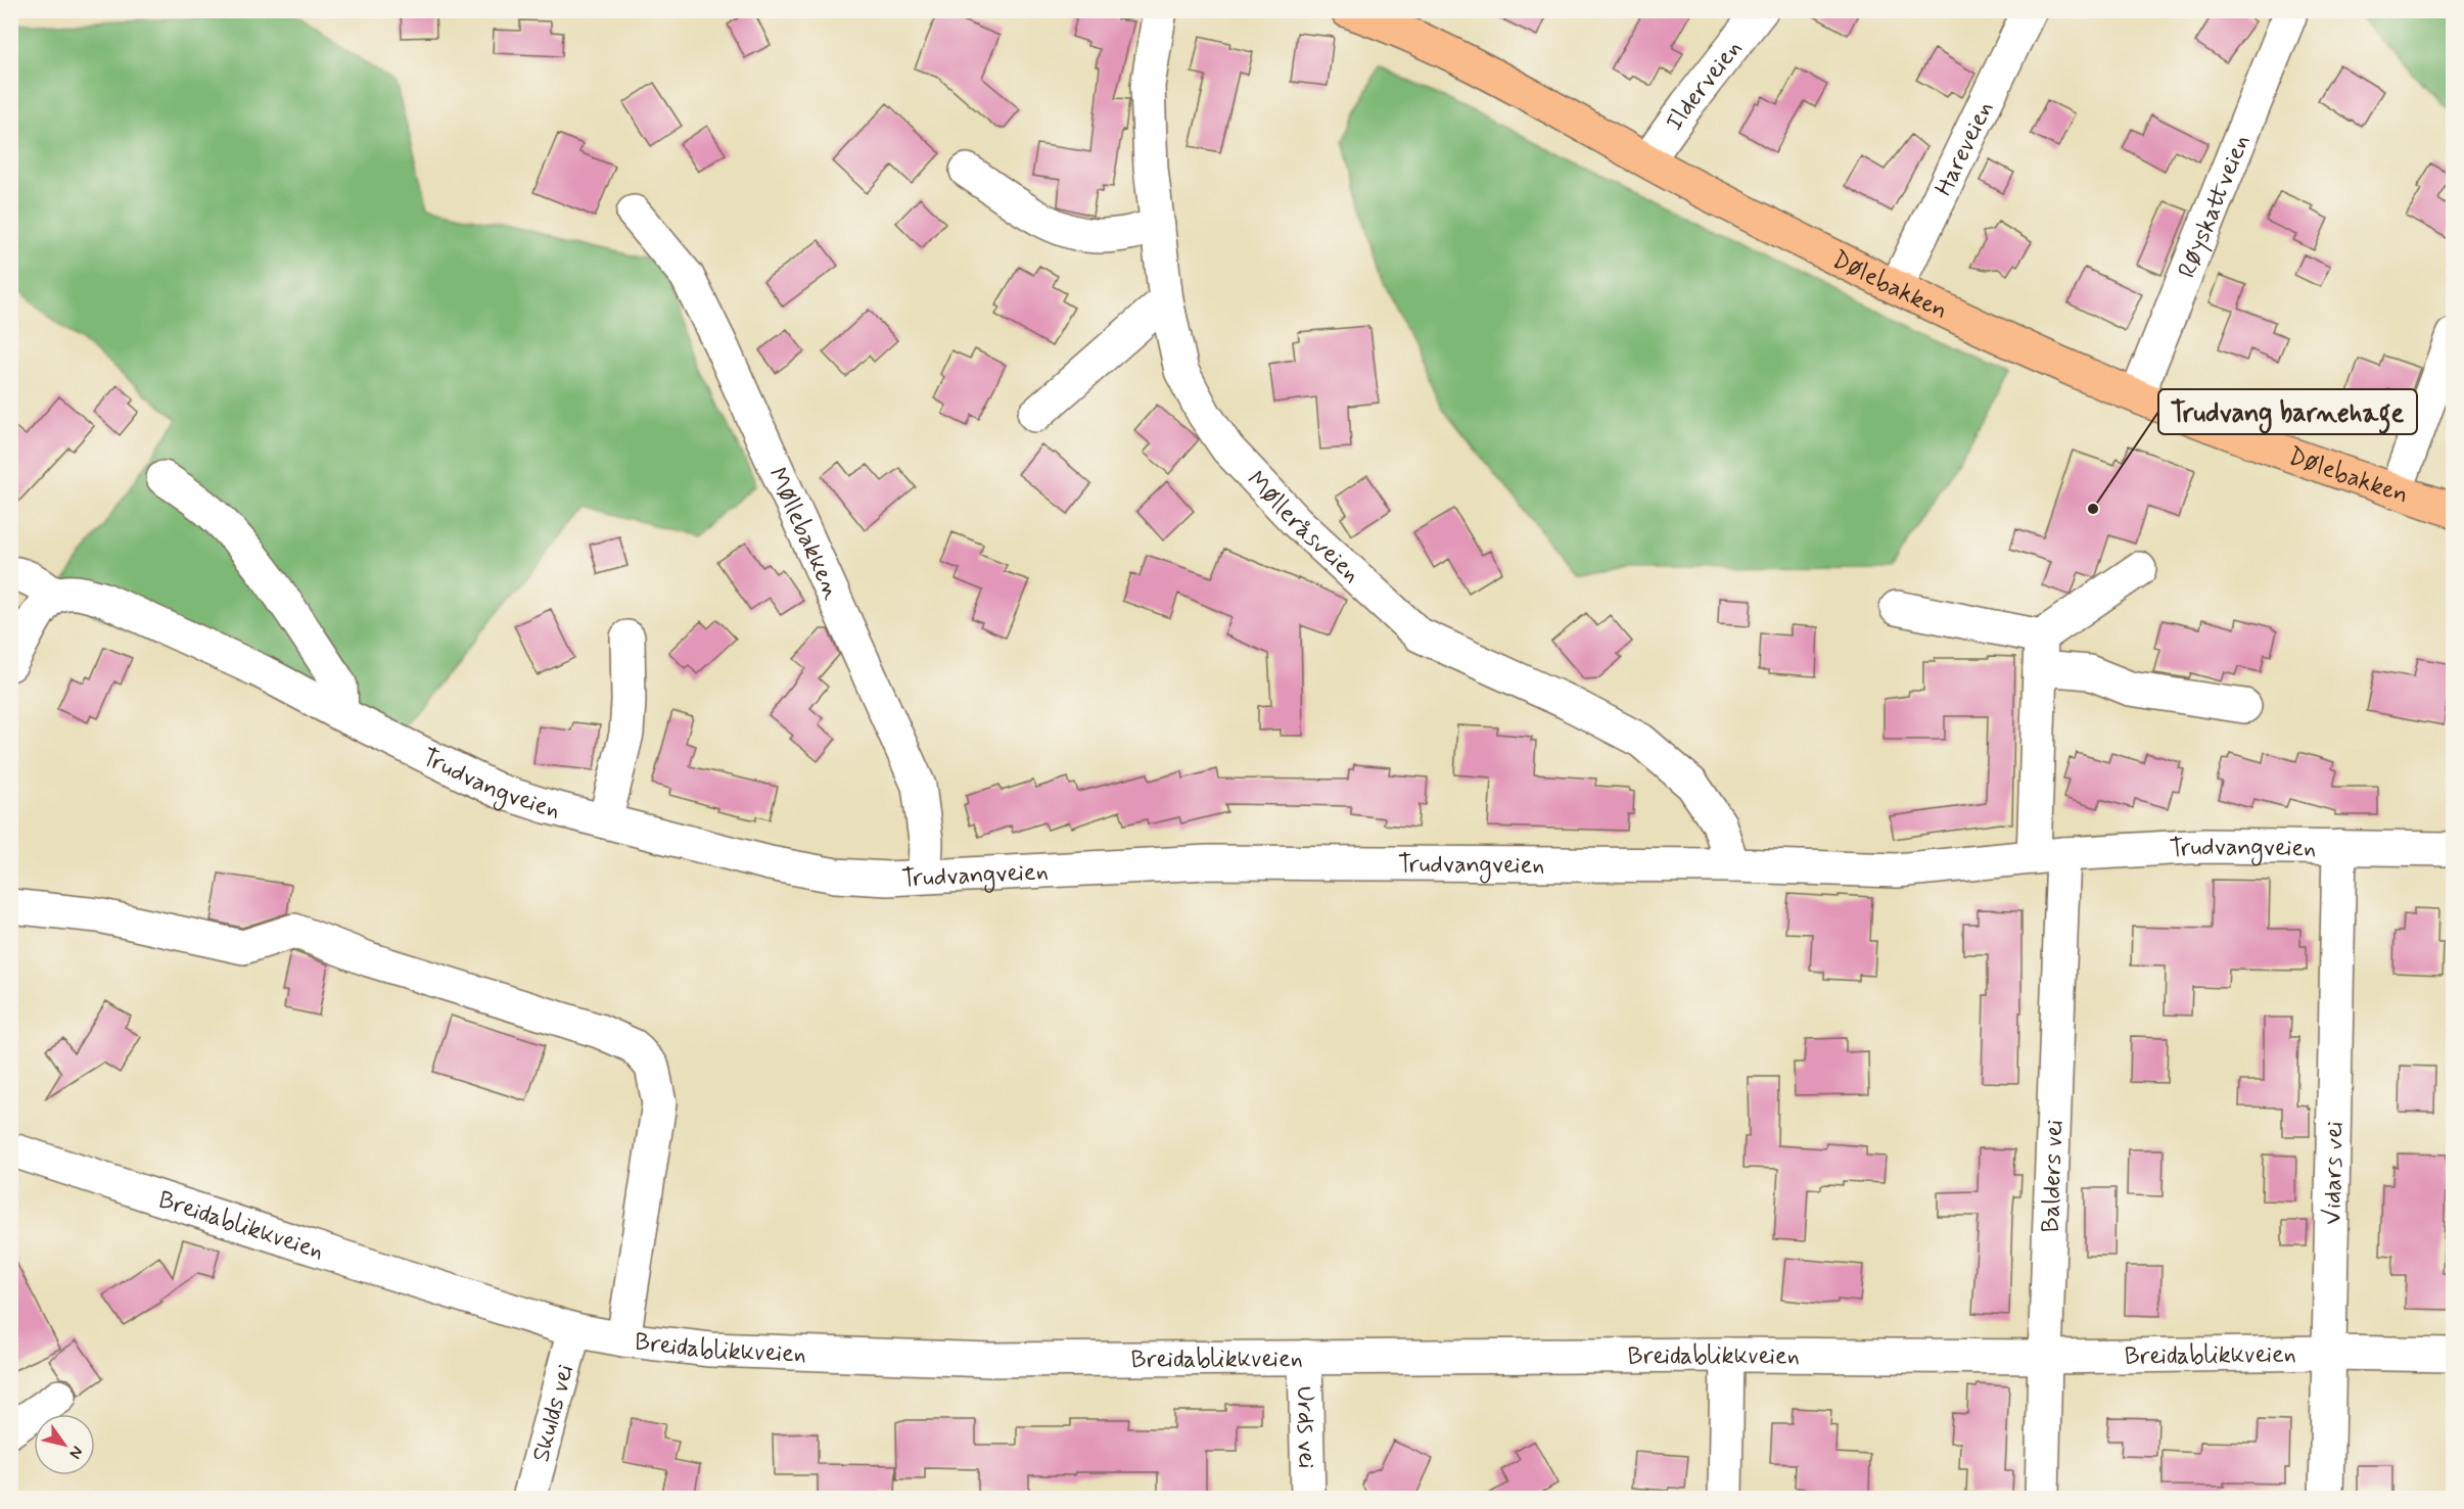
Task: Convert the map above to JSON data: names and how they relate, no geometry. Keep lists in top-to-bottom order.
{
  "streets": {
    "main road": ["Dølebakken"],
    "street": [
      "Ilderveien",
      "Hareveien",
      "Røyskattveien",
      "Mølleråsveien",
      "Møllebakken",
      "Trudvangveien",
      "Vidars vei",
      "Balders vei",
      "Breidablikkveien",
      "Skulds vei",
      "Urds vei"
    ]
  },
  "crossings": [
    ["Ilderveien", "Dølebakken"],
    ["Hareveien", "Dølebakken"],
    ["Røyskattveien", "Dølebakken"],
    ["Mølleråsveien", "Trudvangveien"],
    ["Møllebakken", "Trudvangveien"],
    ["Trudvangveien", "Vidars vei"],
    ["Trudvangveien", "Balders vei"],
    ["Vidars vei", "Breidablikkveien"],
    ["Balders vei", "Breidablikkveien"],
    ["Breidablikkveien", "Skulds vei"],
    ["Breidablikkveien", "Urds vei"]
  ],
  "places": ["Trudvang barnehage"],
  "north": "bottom right"
}
